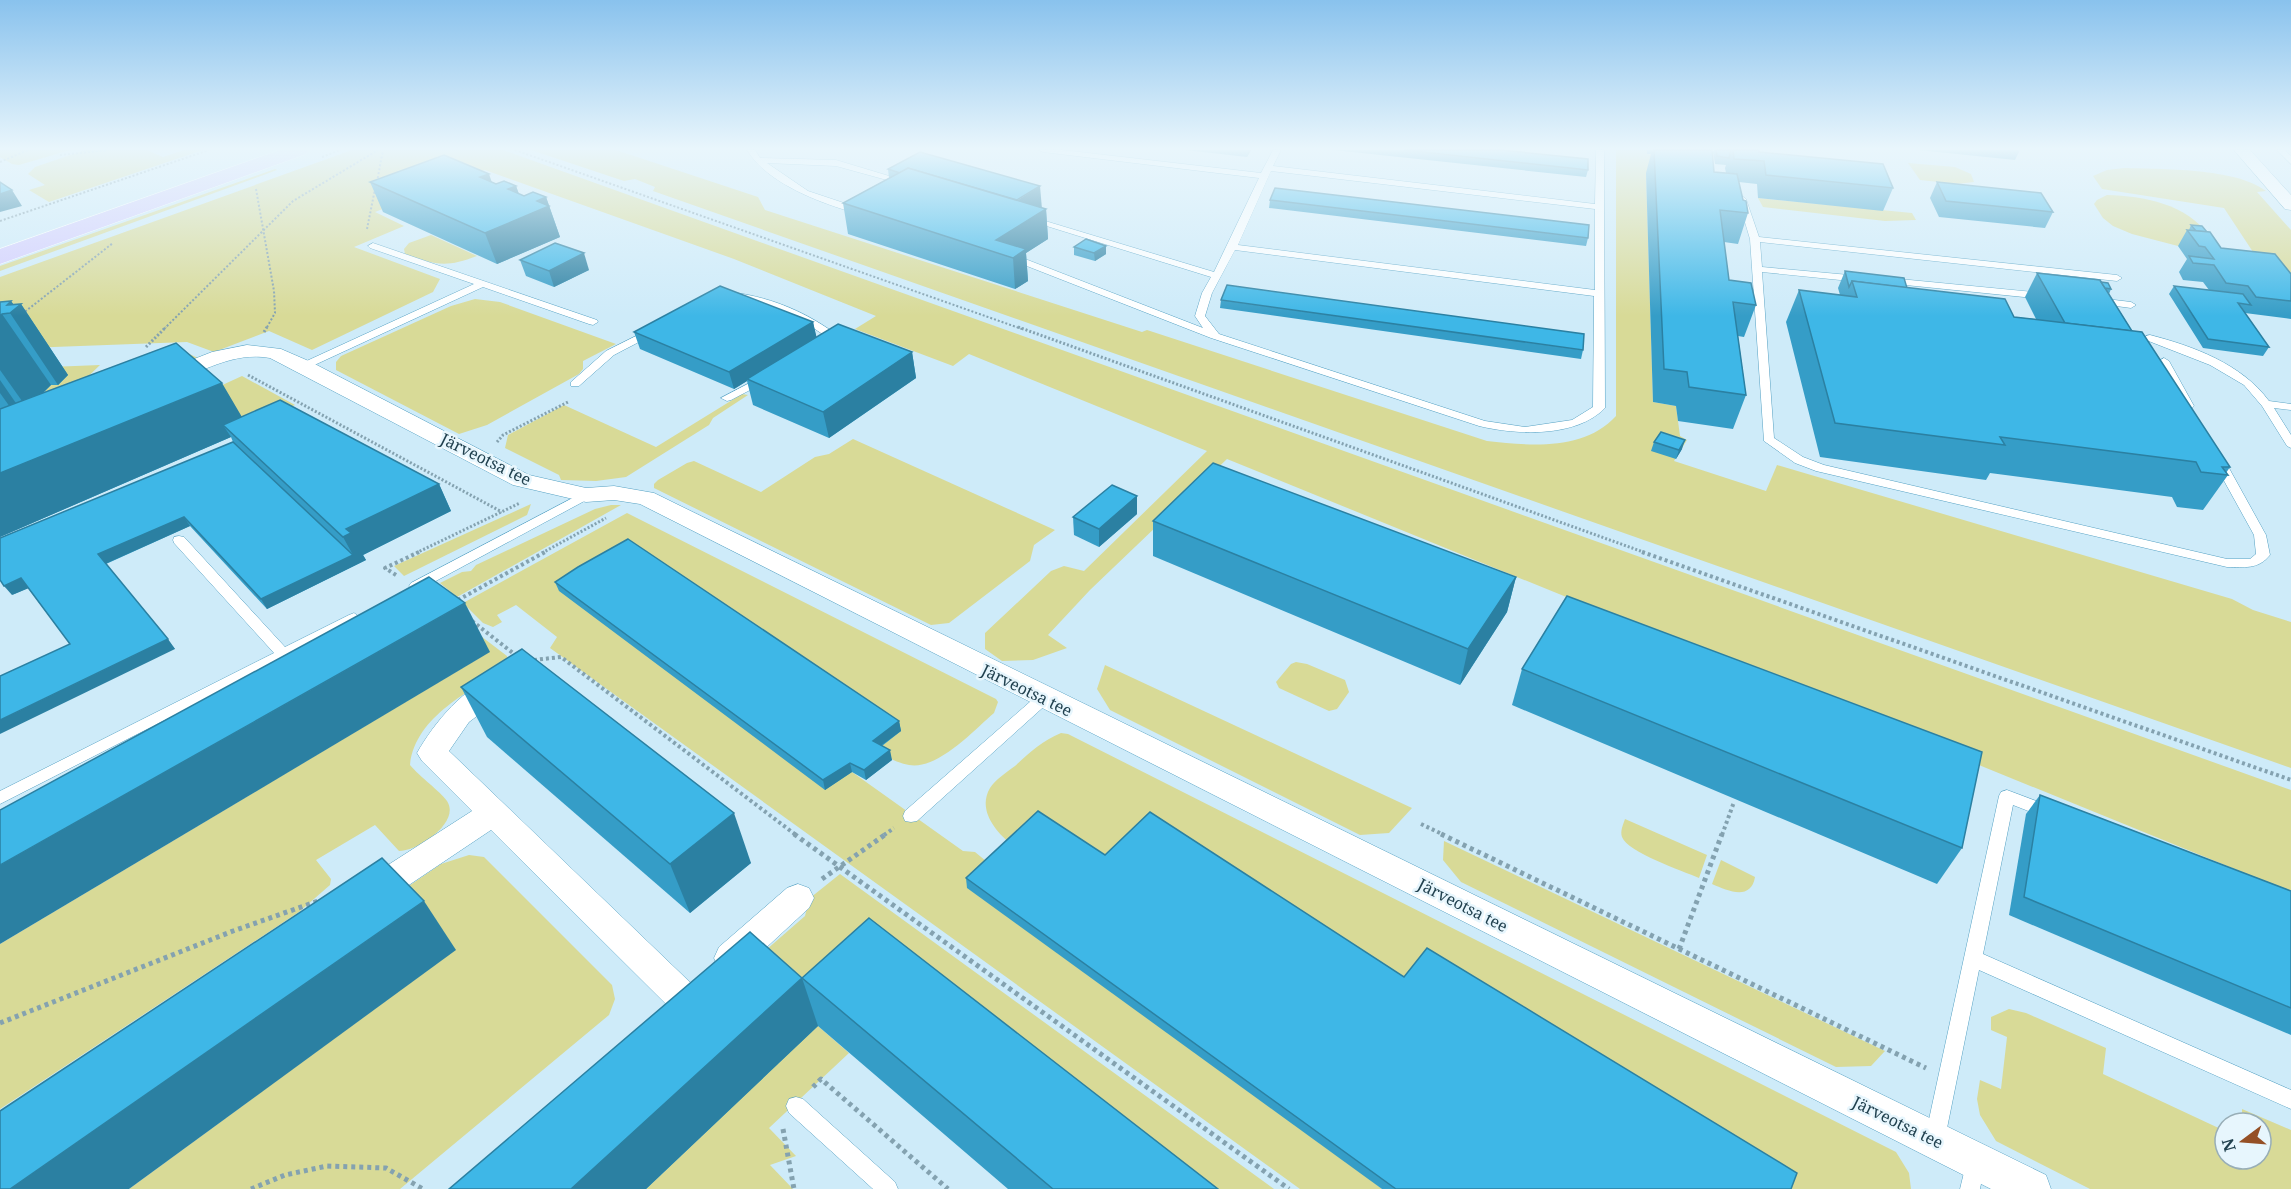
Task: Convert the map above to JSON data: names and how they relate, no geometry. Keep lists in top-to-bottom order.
{
  "streets": {
    "street": ["Järveotsa tee"]
  },
  "north": "left"
}
